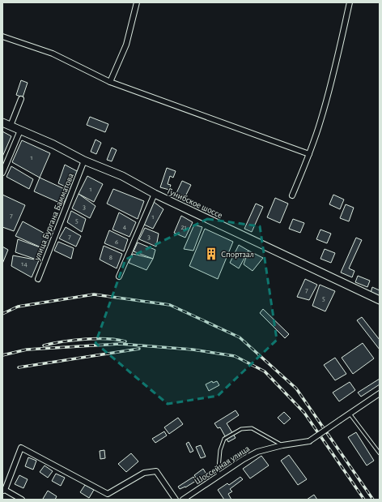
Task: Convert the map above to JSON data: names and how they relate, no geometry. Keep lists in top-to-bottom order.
{
  "streets": {
    "main road": ["Гунибское шоссе"],
    "street": ["улица Бургана Бамматова", "Шоссейная улица"]
  },
  "crossings": [
    ["Гунибское шоссе", "улица Бургана Бамматова"]
  ],
  "places": {
    "building": ["Спортзал"]
  },
  "house_numbers": [
    "1",
    "1",
    "3",
    "7",
    "1",
    "5",
    "4",
    "21",
    "7",
    "3",
    "6",
    "8",
    "14",
    "7",
    "5"
  ]
}
